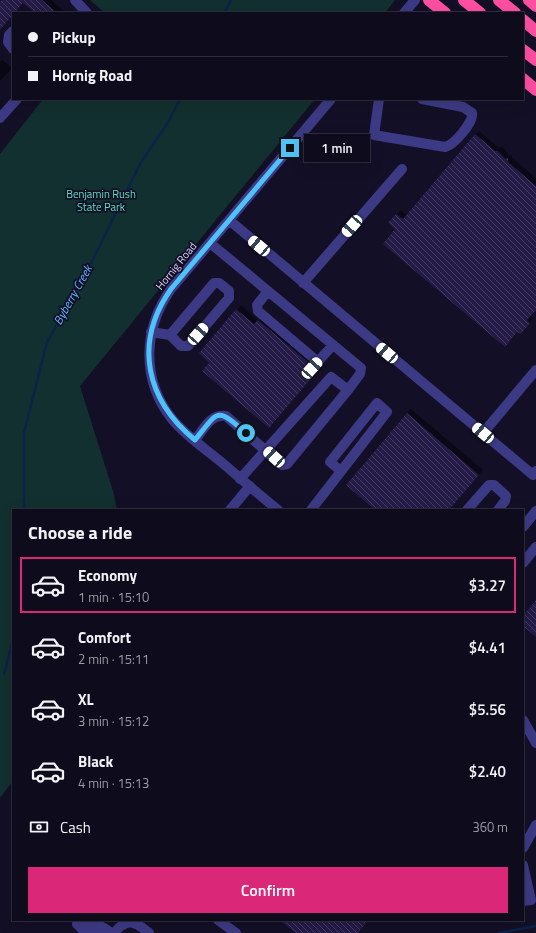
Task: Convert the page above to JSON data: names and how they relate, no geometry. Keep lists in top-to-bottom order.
{
  "streets": {
    "street": ["Hornig Road"]
  },
  "water": ["Byberry Creek"],
  "parks": ["Benjamin Rush State Park"],
  "page": {
    "banner": ["Pickup", "Hornig Road"],
    "bubble": "1 min",
    "heading": "Choose a ride",
    "list": [
      {
        "name": "Economy",
        "note": "1 min · 15:10",
        "value": "$3.27"
      },
      {
        "name": "Comfort",
        "note": "2 min · 15:11",
        "value": "$4.41"
      },
      {
        "name": "XL",
        "note": "3 min · 15:12",
        "value": "$5.56"
      },
      {
        "name": "Black",
        "note": "4 min · 15:13",
        "value": "$2.40"
      }
    ],
    "pay": ["Cash", "360 m"],
    "buttons": "Confirm"
  }
}
